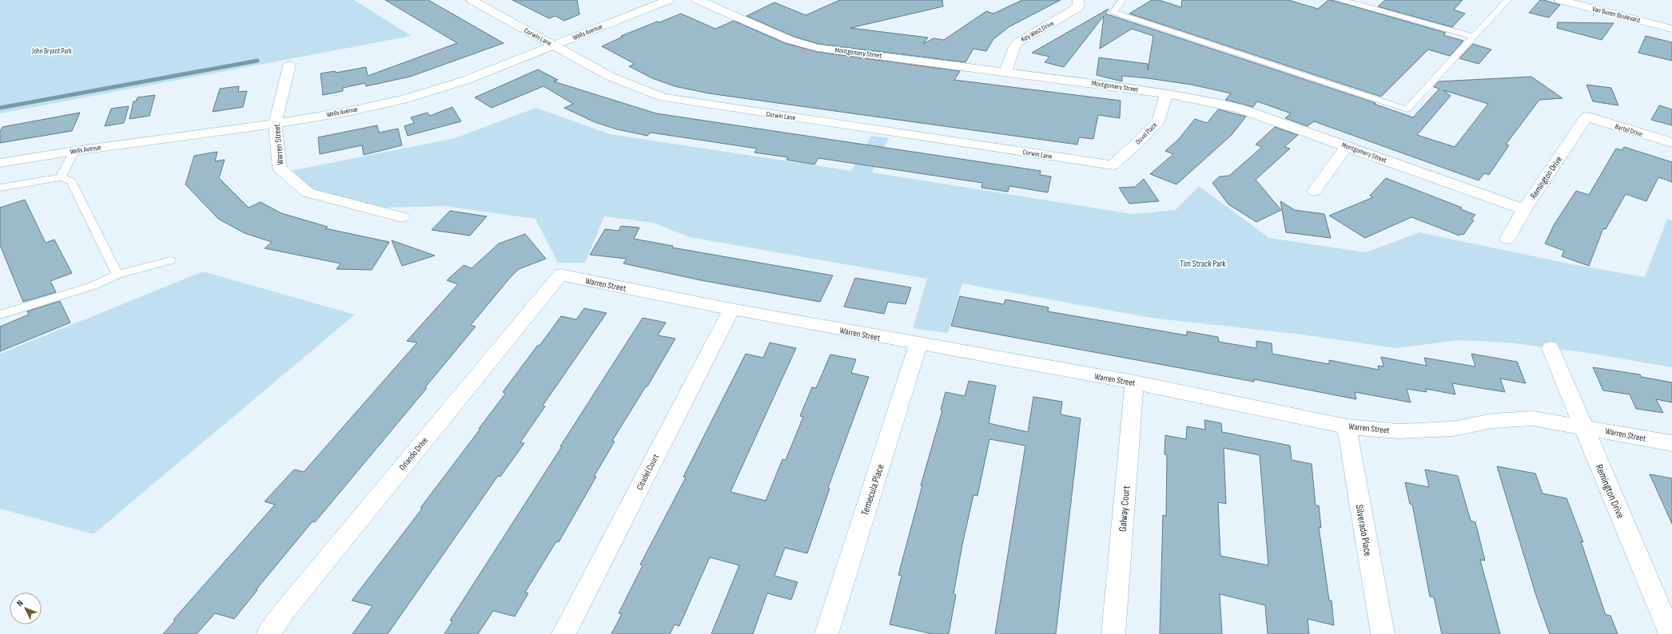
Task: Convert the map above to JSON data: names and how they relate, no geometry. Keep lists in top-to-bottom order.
{
  "streets": {
    "street": [
      "Van Buren Boulevard",
      "Key West Drive",
      "Wells Avenue",
      "Corwin Lane",
      "Montgomery Street",
      "Bartel Drive",
      "Duval Place",
      "Warren Street",
      "Remington Drive",
      "Orlando Drive",
      "Citadel Court",
      "Temecula Place",
      "Galway Court",
      "Silverado Place"
    ]
  },
  "crossings": [
    ["Key West Drive", "Montgomery Street"],
    ["Wells Avenue", "Corwin Lane"],
    ["Wells Avenue", "Warren Street"],
    ["Corwin Lane", "Duval Place"],
    ["Montgomery Street", "Duval Place"],
    ["Montgomery Street", "Remington Drive"],
    ["Bartel Drive", "Remington Drive"],
    ["Warren Street", "Remington Drive"],
    ["Warren Street", "Orlando Drive"],
    ["Warren Street", "Citadel Court"],
    ["Warren Street", "Temecula Place"],
    ["Warren Street", "Galway Court"],
    ["Warren Street", "Silverado Place"]
  ],
  "parks": ["John Bryant Park", "Tim Strack Park"],
  "north": "top left"
}
